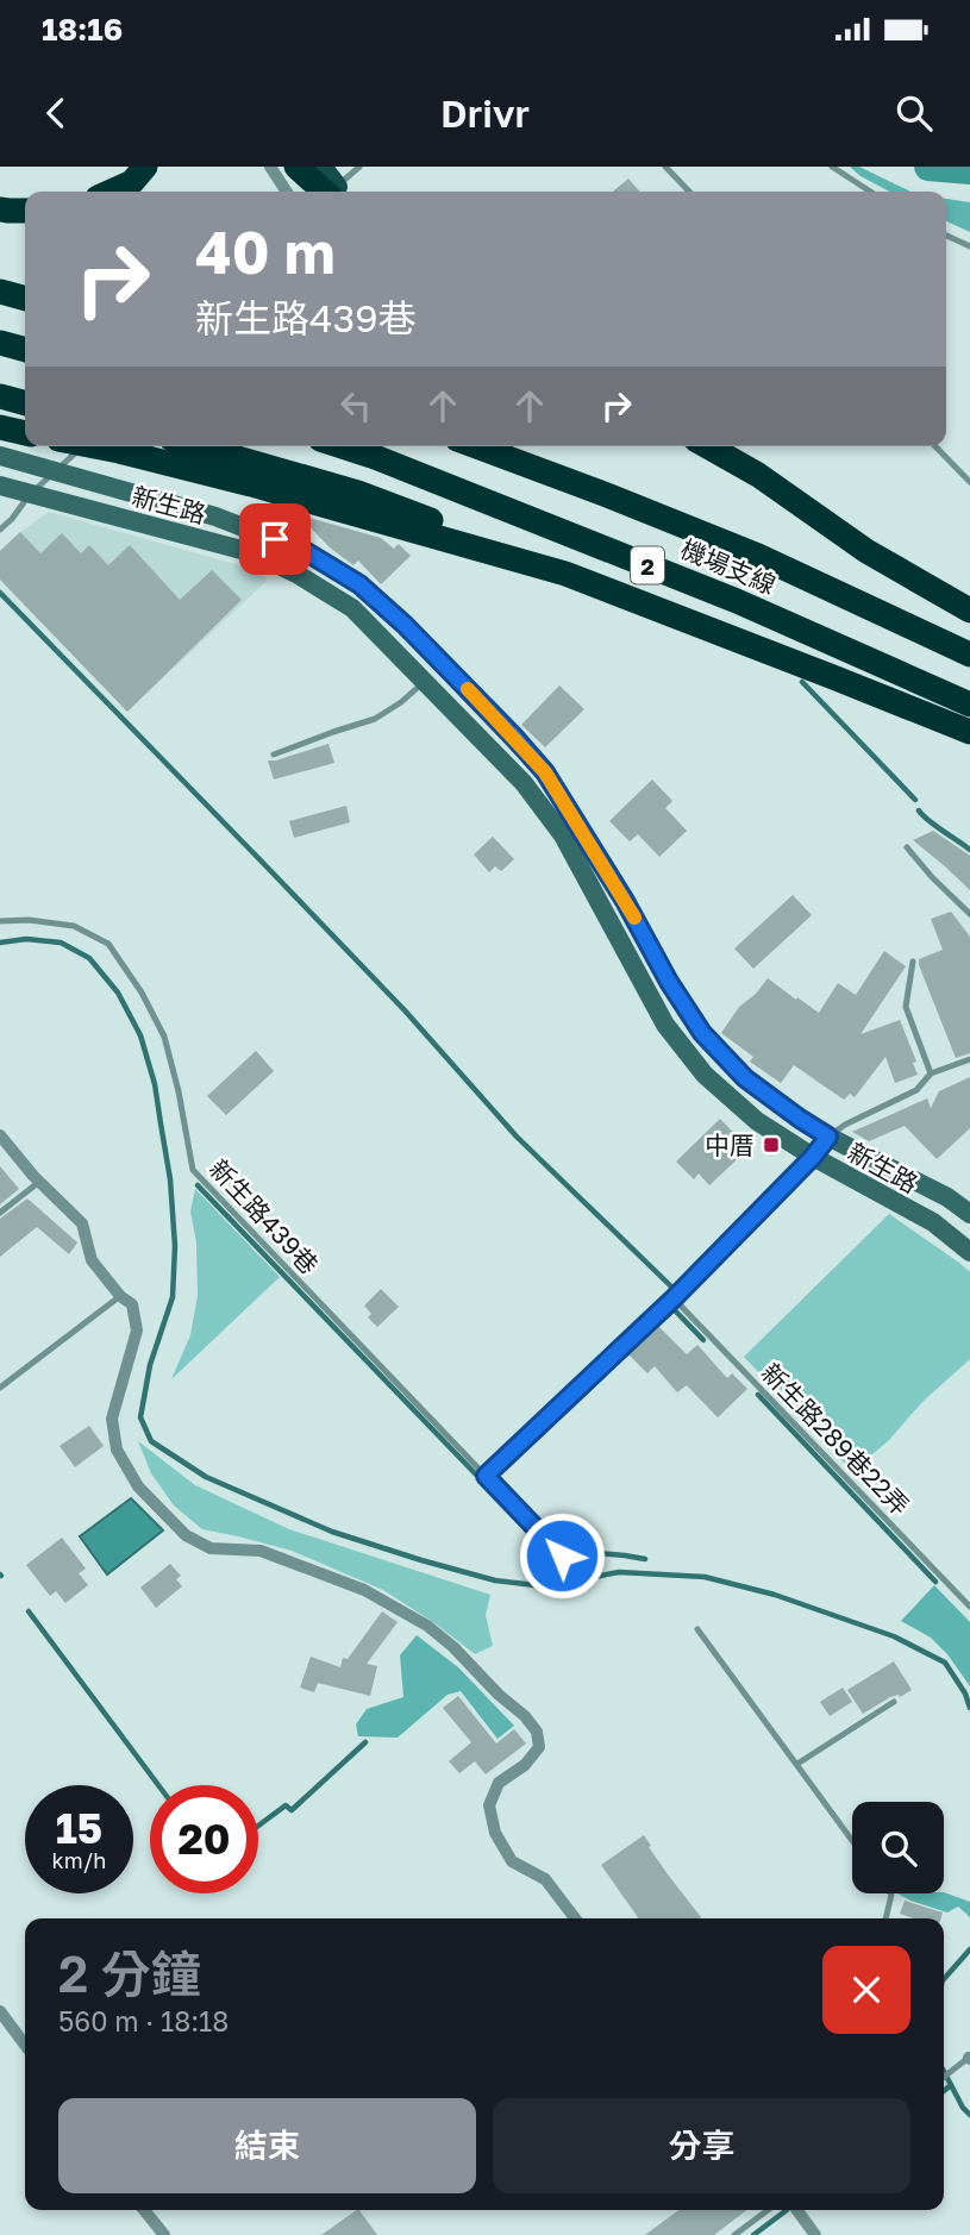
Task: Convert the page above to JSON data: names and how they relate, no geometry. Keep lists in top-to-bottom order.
{
  "streets": {
    "highway": ["2", "機場支線"],
    "main road": ["新生路"],
    "lane": ["新生路439巷", "新生路289巷22弄"]
  },
  "places": {
    "transit": ["中厝"]
  },
  "page": {
    "status": "18:16",
    "header": "Drivr",
    "turn": ["40 m", "新生路439巷"],
    "speed": "15 km/h",
    "limit": "20",
    "heading": ["2 分鐘", "560 m · 18:18"],
    "buttons": ["結束", "分享"]
  }
}
